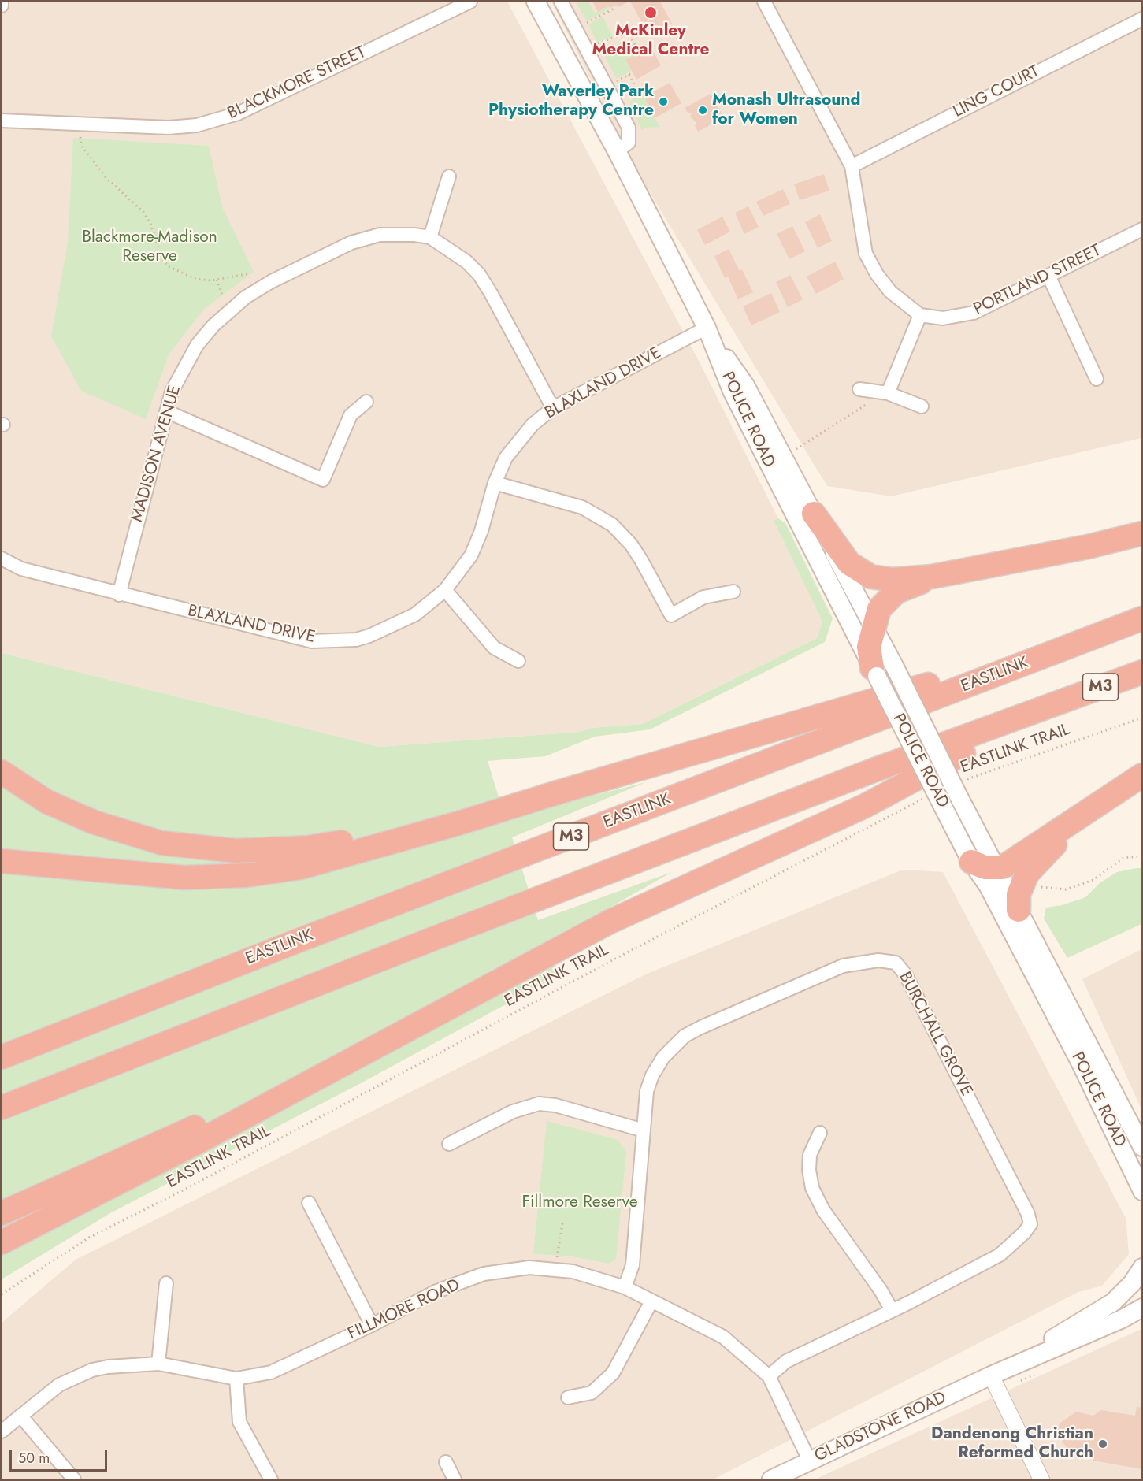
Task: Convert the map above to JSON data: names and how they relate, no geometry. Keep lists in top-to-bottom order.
{
  "streets": {
    "highway": ["EASTLINK", "M3"],
    "main road": ["POLICE ROAD", "GLADSTONE ROAD"],
    "street": [
      "BLACKMORE STREET",
      "LING COURT",
      "PORTLAND STREET",
      "BLAXLAND DRIVE",
      "MADISON AVENUE",
      "BURCHALL GROVE",
      "FILLMORE ROAD"
    ],
    "path": ["EASTLINK TRAIL"]
  },
  "crossings": [
    ["BLAXLAND DRIVE", "POLICE ROAD"],
    ["BLAXLAND DRIVE", "MADISON AVENUE"],
    ["POLICE ROAD", "EASTLINK TRAIL"],
    ["BURCHALL GROVE", "FILLMORE ROAD"],
    ["FILLMORE ROAD", "GLADSTONE ROAD"]
  ],
  "parks": ["Blackmore-Madison Reserve", "Fillmore Reserve"],
  "places": [
    "McKinley Medical Centre",
    "Waverley Park Physiotherapy Centre",
    "Monash Ultrasound for Women",
    "Dandenong Christian Reformed Church"
  ],
  "scale_bar": "50 m"
}
